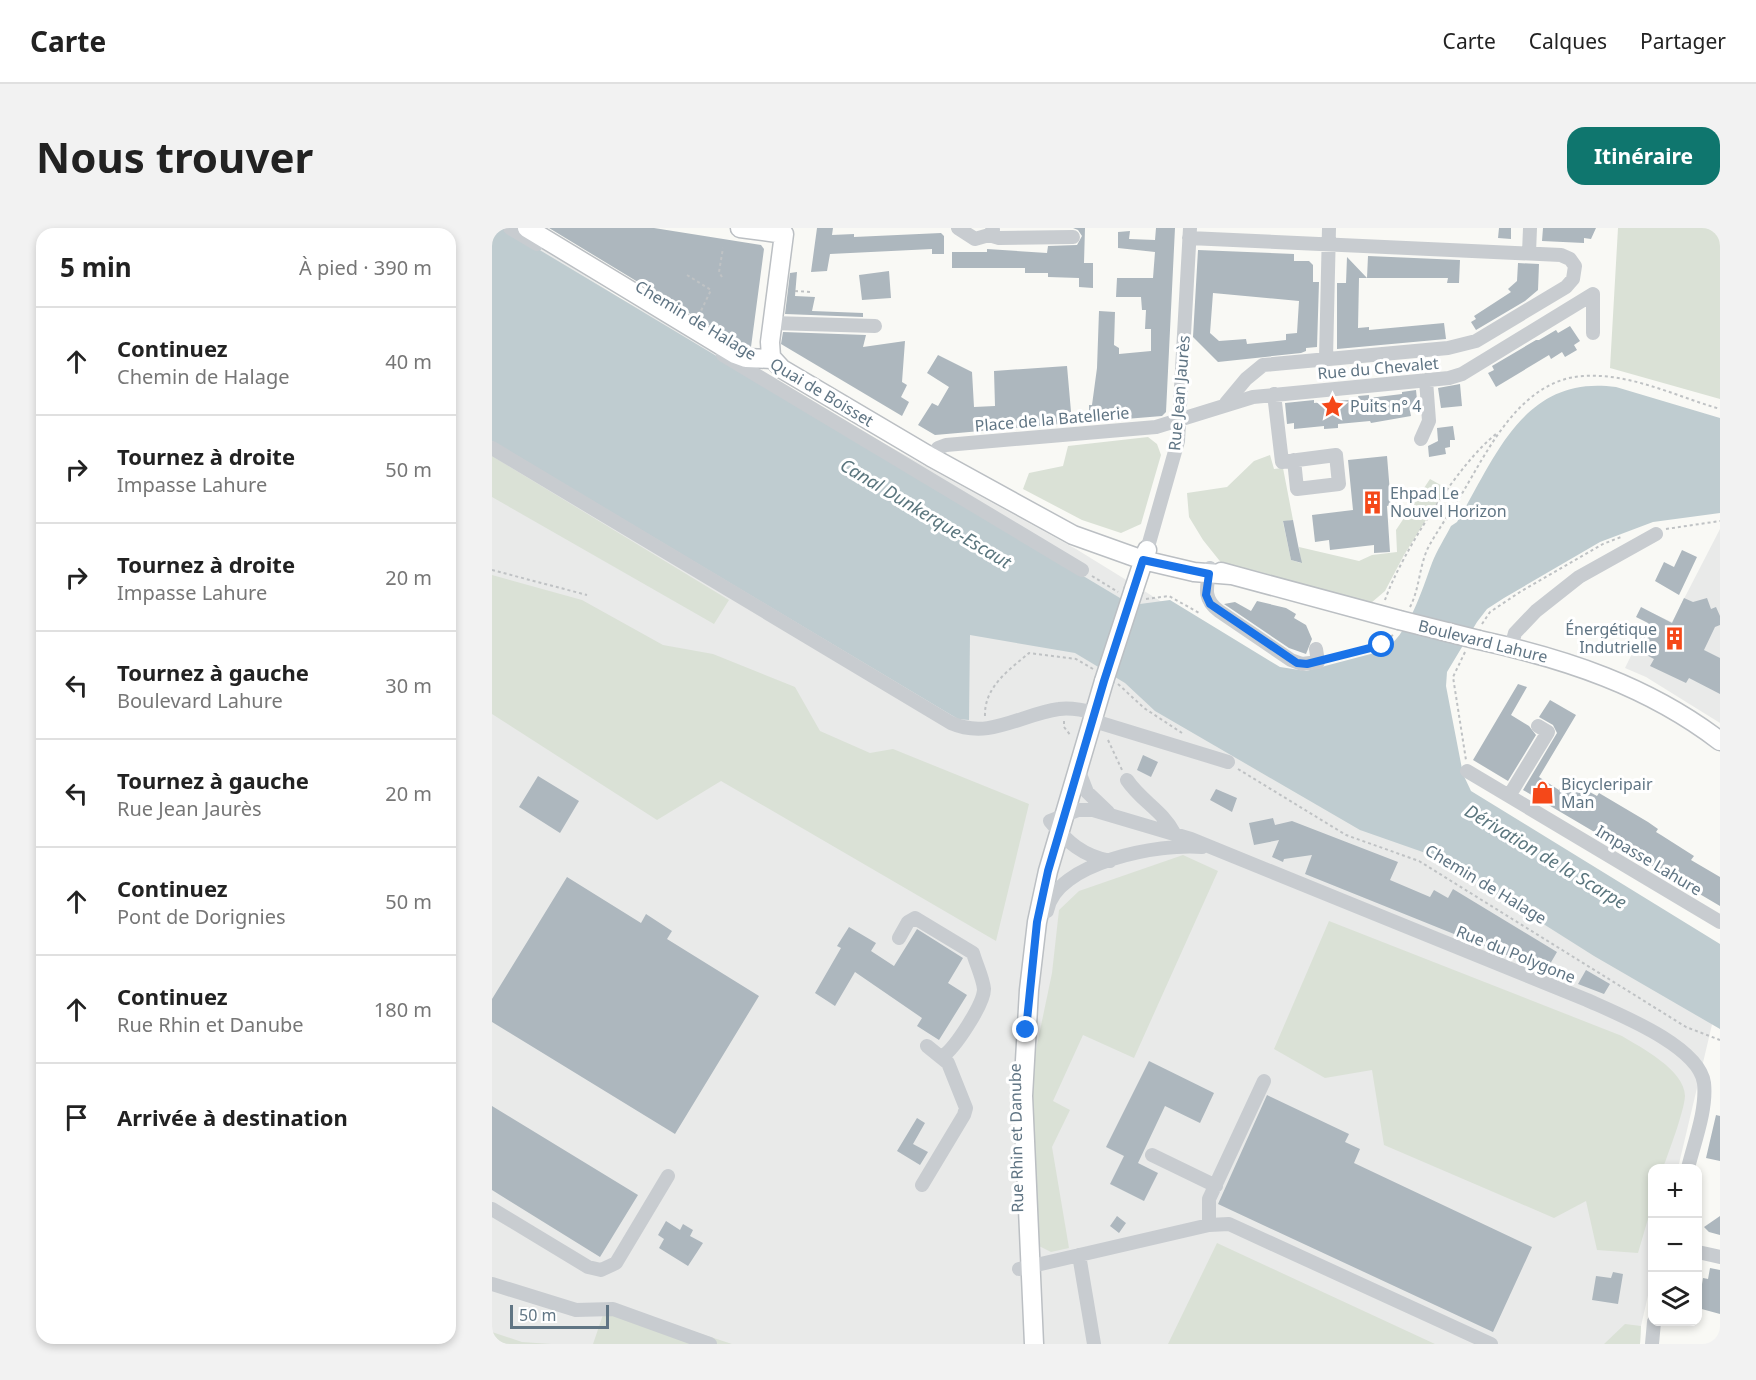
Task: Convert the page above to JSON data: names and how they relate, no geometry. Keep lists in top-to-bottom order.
{
  "streets": {
    "main road": [
      "Quai de Boisset",
      "Rue Jean Jaurès",
      "Boulevard Lahure",
      "Rue Rhin et Danube"
    ],
    "street": [
      "Chemin de Halage",
      "Rue du Chevalet",
      "Place de la Batellerie",
      "Impasse Lahure",
      "Rue du Polygone"
    ]
  },
  "crossings": [
    ["Rue du Chevalet", "Rue Jean Jaurès"],
    ["Rue du Chevalet", "Place de la Batellerie"],
    ["Quai de Boisset", "Rue Jean Jaurès"],
    ["Quai de Boisset", "Place de la Batellerie"],
    ["Quai de Boisset", "Boulevard Lahure"],
    ["Rue Jean Jaurès", "Place de la Batellerie"],
    ["Rue Jean Jaurès", "Boulevard Lahure"],
    ["Rue Jean Jaurès", "Rue Rhin et Danube"],
    ["Rue du Polygone", "Rue Rhin et Danube"]
  ],
  "water": ["Canal Dunkerque-Escaut", "Dérivation de la Scarpe"],
  "places": {
    "place": ["Puits n° 4"],
    "building": ["Ehpad Le Nouvel Horizon", "Énergétique Indutrielle"],
    "shop": ["Bicycleripair Man"]
  },
  "scale_bar": "50 m",
  "page": {
    "header": "Carte",
    "nav": ["Carte", "Calques", "Partager"],
    "buttons": "Itinéraire",
    "title": "Nous trouver",
    "heading": ["5 min", "À pied · 390 m"],
    "list": [
      ["Continuez", "Chemin de Halage", "40 m"],
      ["Tournez à droite", "Impasse Lahure", "50 m"],
      ["Tournez à droite", "Impasse Lahure", "20 m"],
      ["Tournez à gauche", "Boulevard Lahure", "30 m"],
      ["Tournez à gauche", "Rue Jean Jaurès", "20 m"],
      ["Continuez", "Pont de Dorignies", "50 m"],
      ["Continuez", "Rue Rhin et Danube", "180 m"],
      "Arrivée à destination"
    ],
    "map_buttons": ["+", "−"],
    "scale": "50 m"
  }
}
